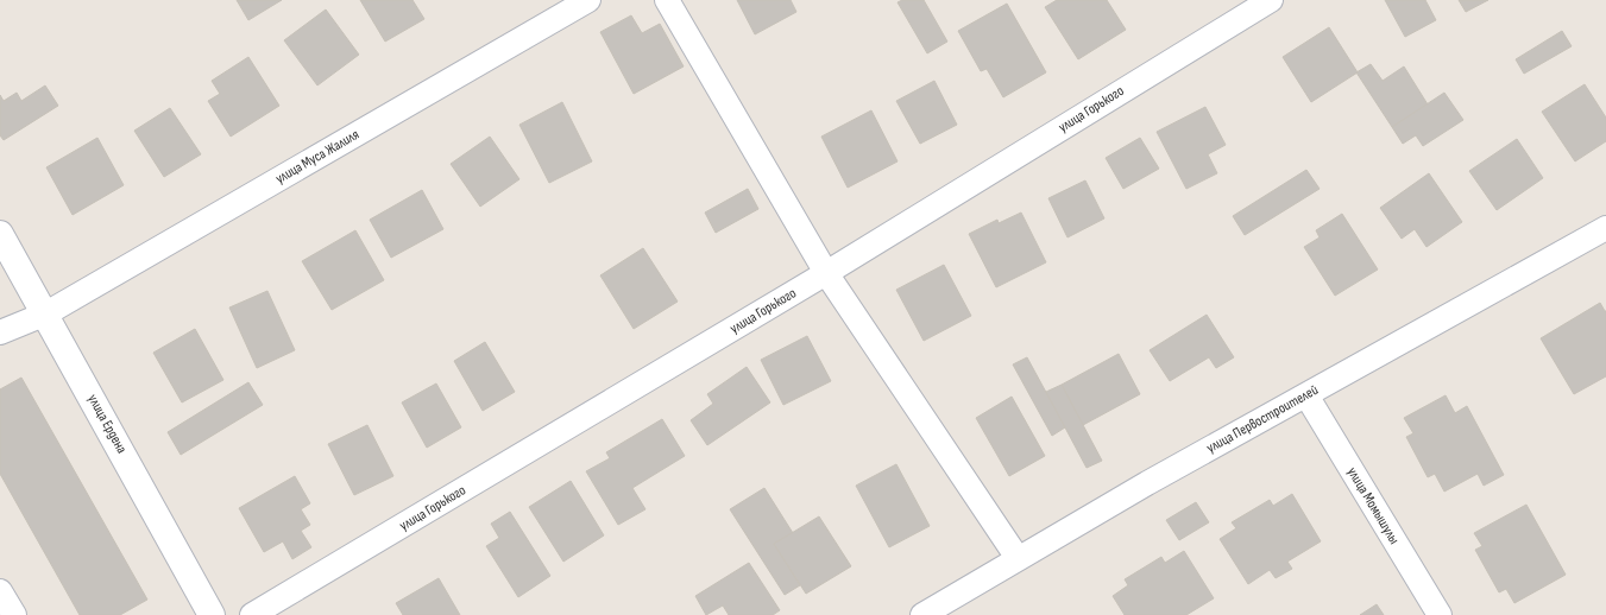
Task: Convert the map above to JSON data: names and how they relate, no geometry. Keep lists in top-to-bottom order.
{
  "streets": {
    "street": [
      "улица Горького",
      "улица Муса Жалиля",
      "улица Первостроителей",
      "улица Ердена",
      "улица Момышулы"
    ]
  },
  "crossings": [
    ["улица Муса Жалиля", "улица Ердена"],
    ["улица Первостроителей", "улица Момышулы"]
  ]
}
